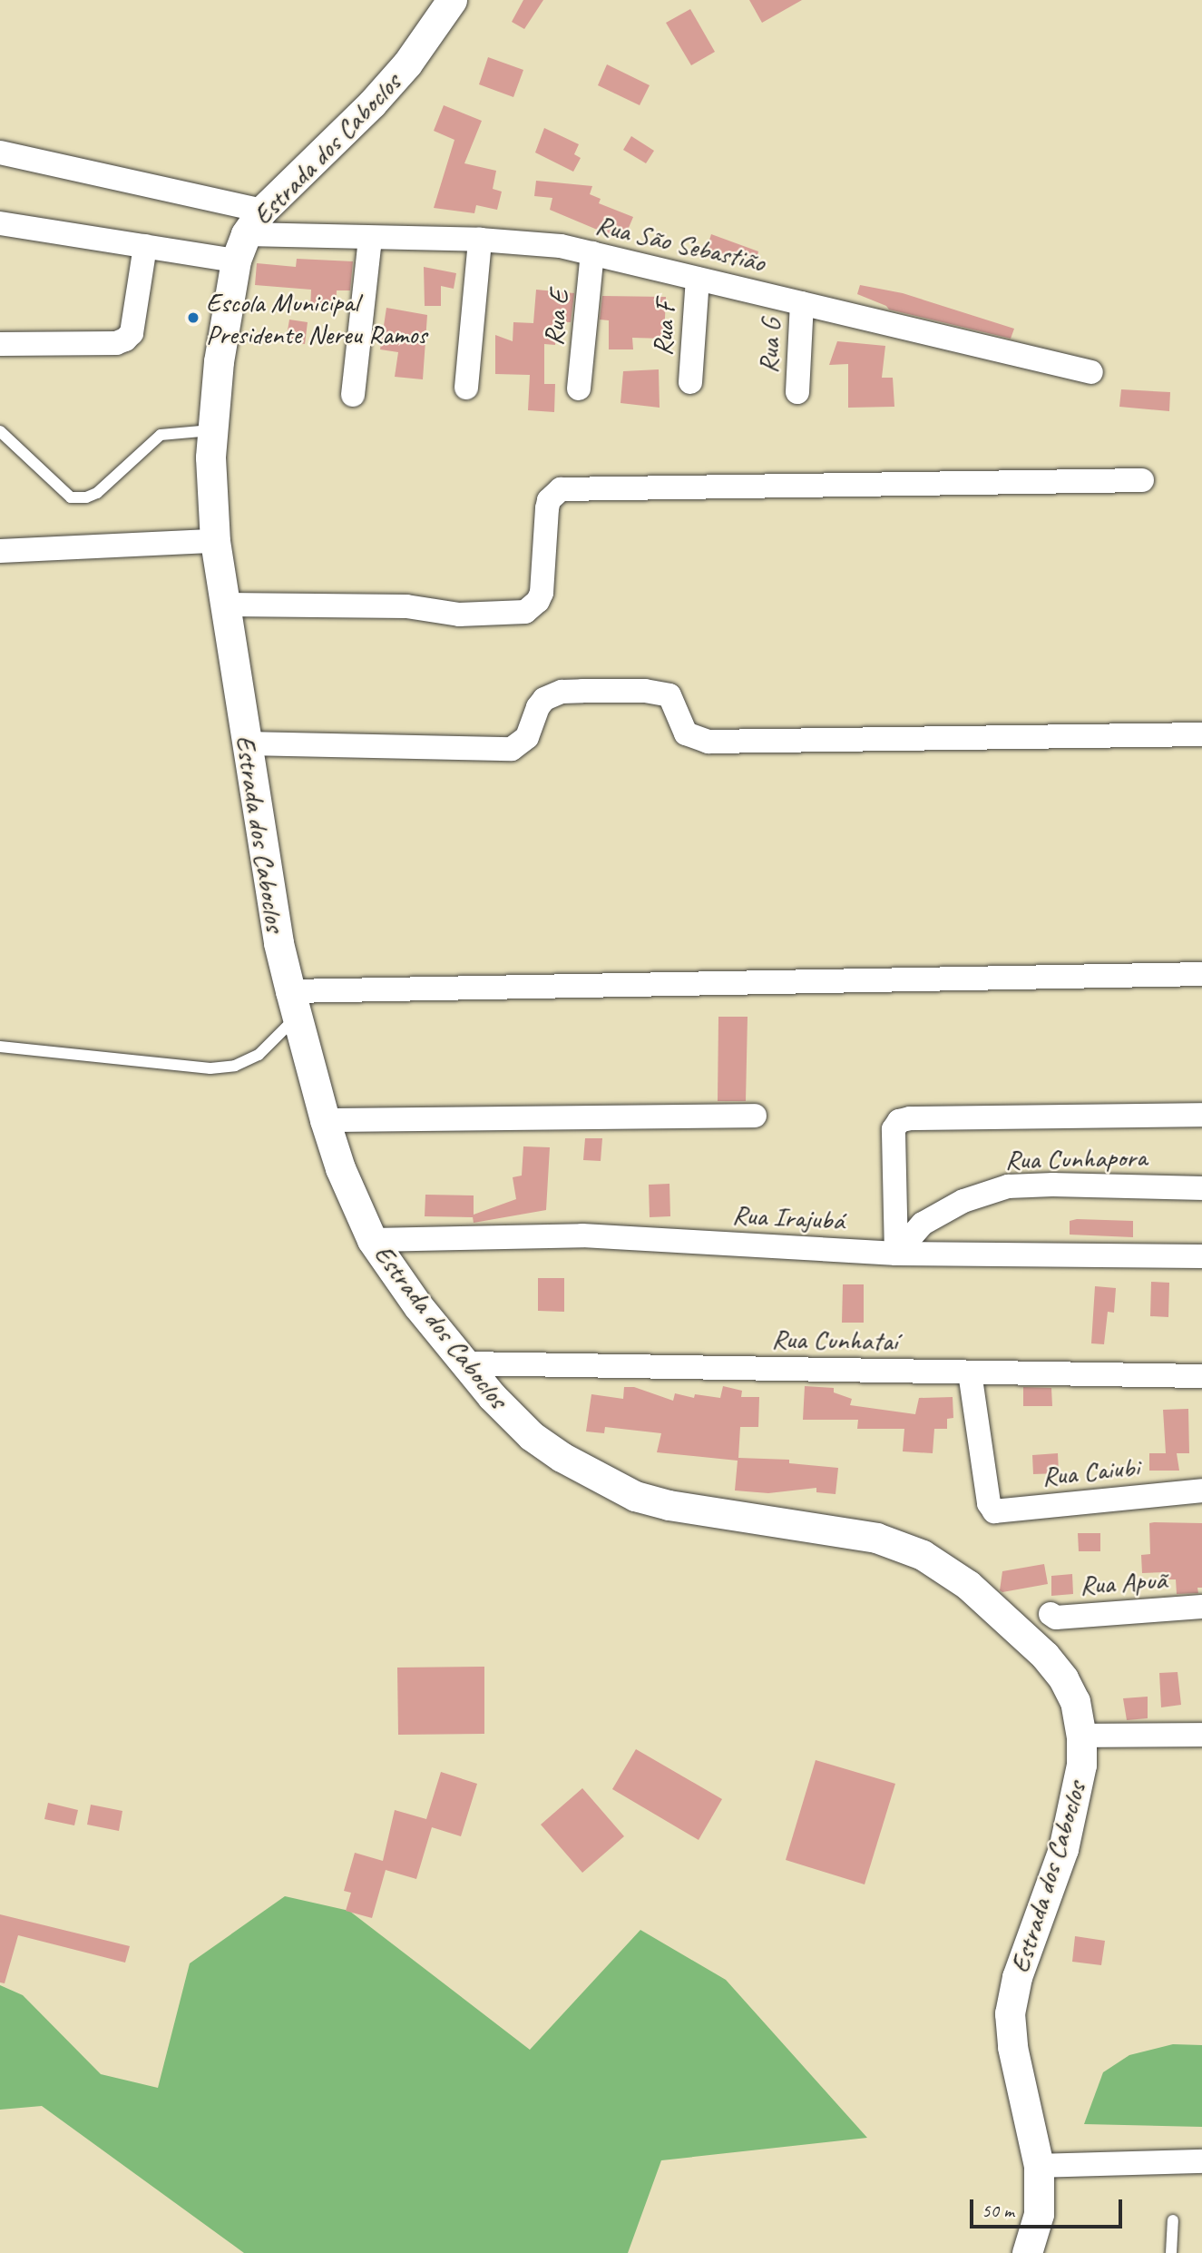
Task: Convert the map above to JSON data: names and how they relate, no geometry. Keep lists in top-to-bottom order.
{
  "streets": {
    "street": [
      "Estrada dos Caboclos",
      "Rua São Sebastião",
      "Rua E",
      "Rua F",
      "Rua G",
      "Rua Cunhapora",
      "Rua Irajubá",
      "Rua Cunhataí",
      "Rua Caiubi",
      "Rua Apuã"
    ]
  },
  "crossings": [
    ["Estrada dos Caboclos", "Rua São Sebastião"],
    ["Estrada dos Caboclos", "Rua Irajubá"],
    ["Estrada dos Caboclos", "Rua Cunhataí"],
    ["Rua São Sebastião", "Rua E"],
    ["Rua São Sebastião", "Rua F"],
    ["Rua São Sebastião", "Rua G"],
    ["Rua Cunhapora", "Rua Irajubá"],
    ["Rua Cunhataí", "Rua Caiubi"]
  ],
  "places": ["Escola Municipal Presidente Nereu Ramos"],
  "scale_bar": "50 m"
}
